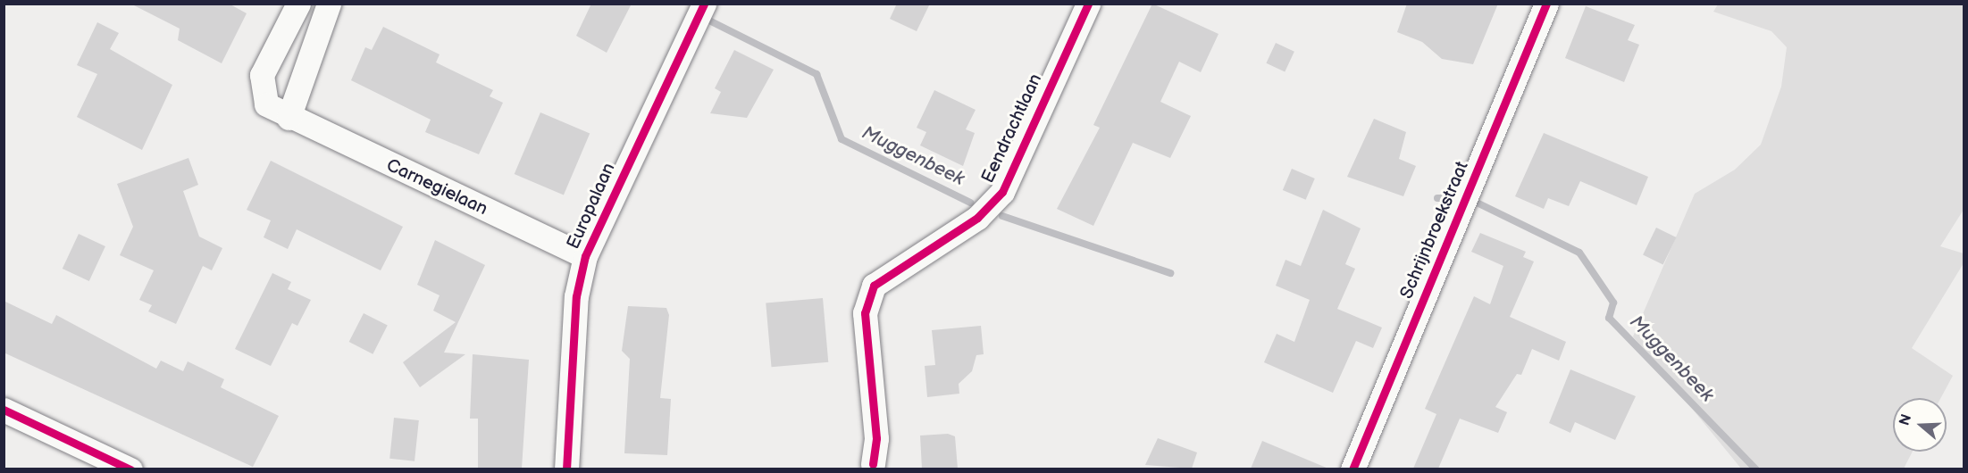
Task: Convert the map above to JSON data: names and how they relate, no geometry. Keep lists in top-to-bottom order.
{
  "streets": {
    "street": [
      "Eendrachtlaan",
      "Carnegielaan",
      "Europalaan",
      "Schrijnbroekstraat"
    ]
  },
  "crossings": [
    ["Carnegielaan", "Europalaan"]
  ],
  "water": ["Muggenbeek"],
  "north": "left"
}
